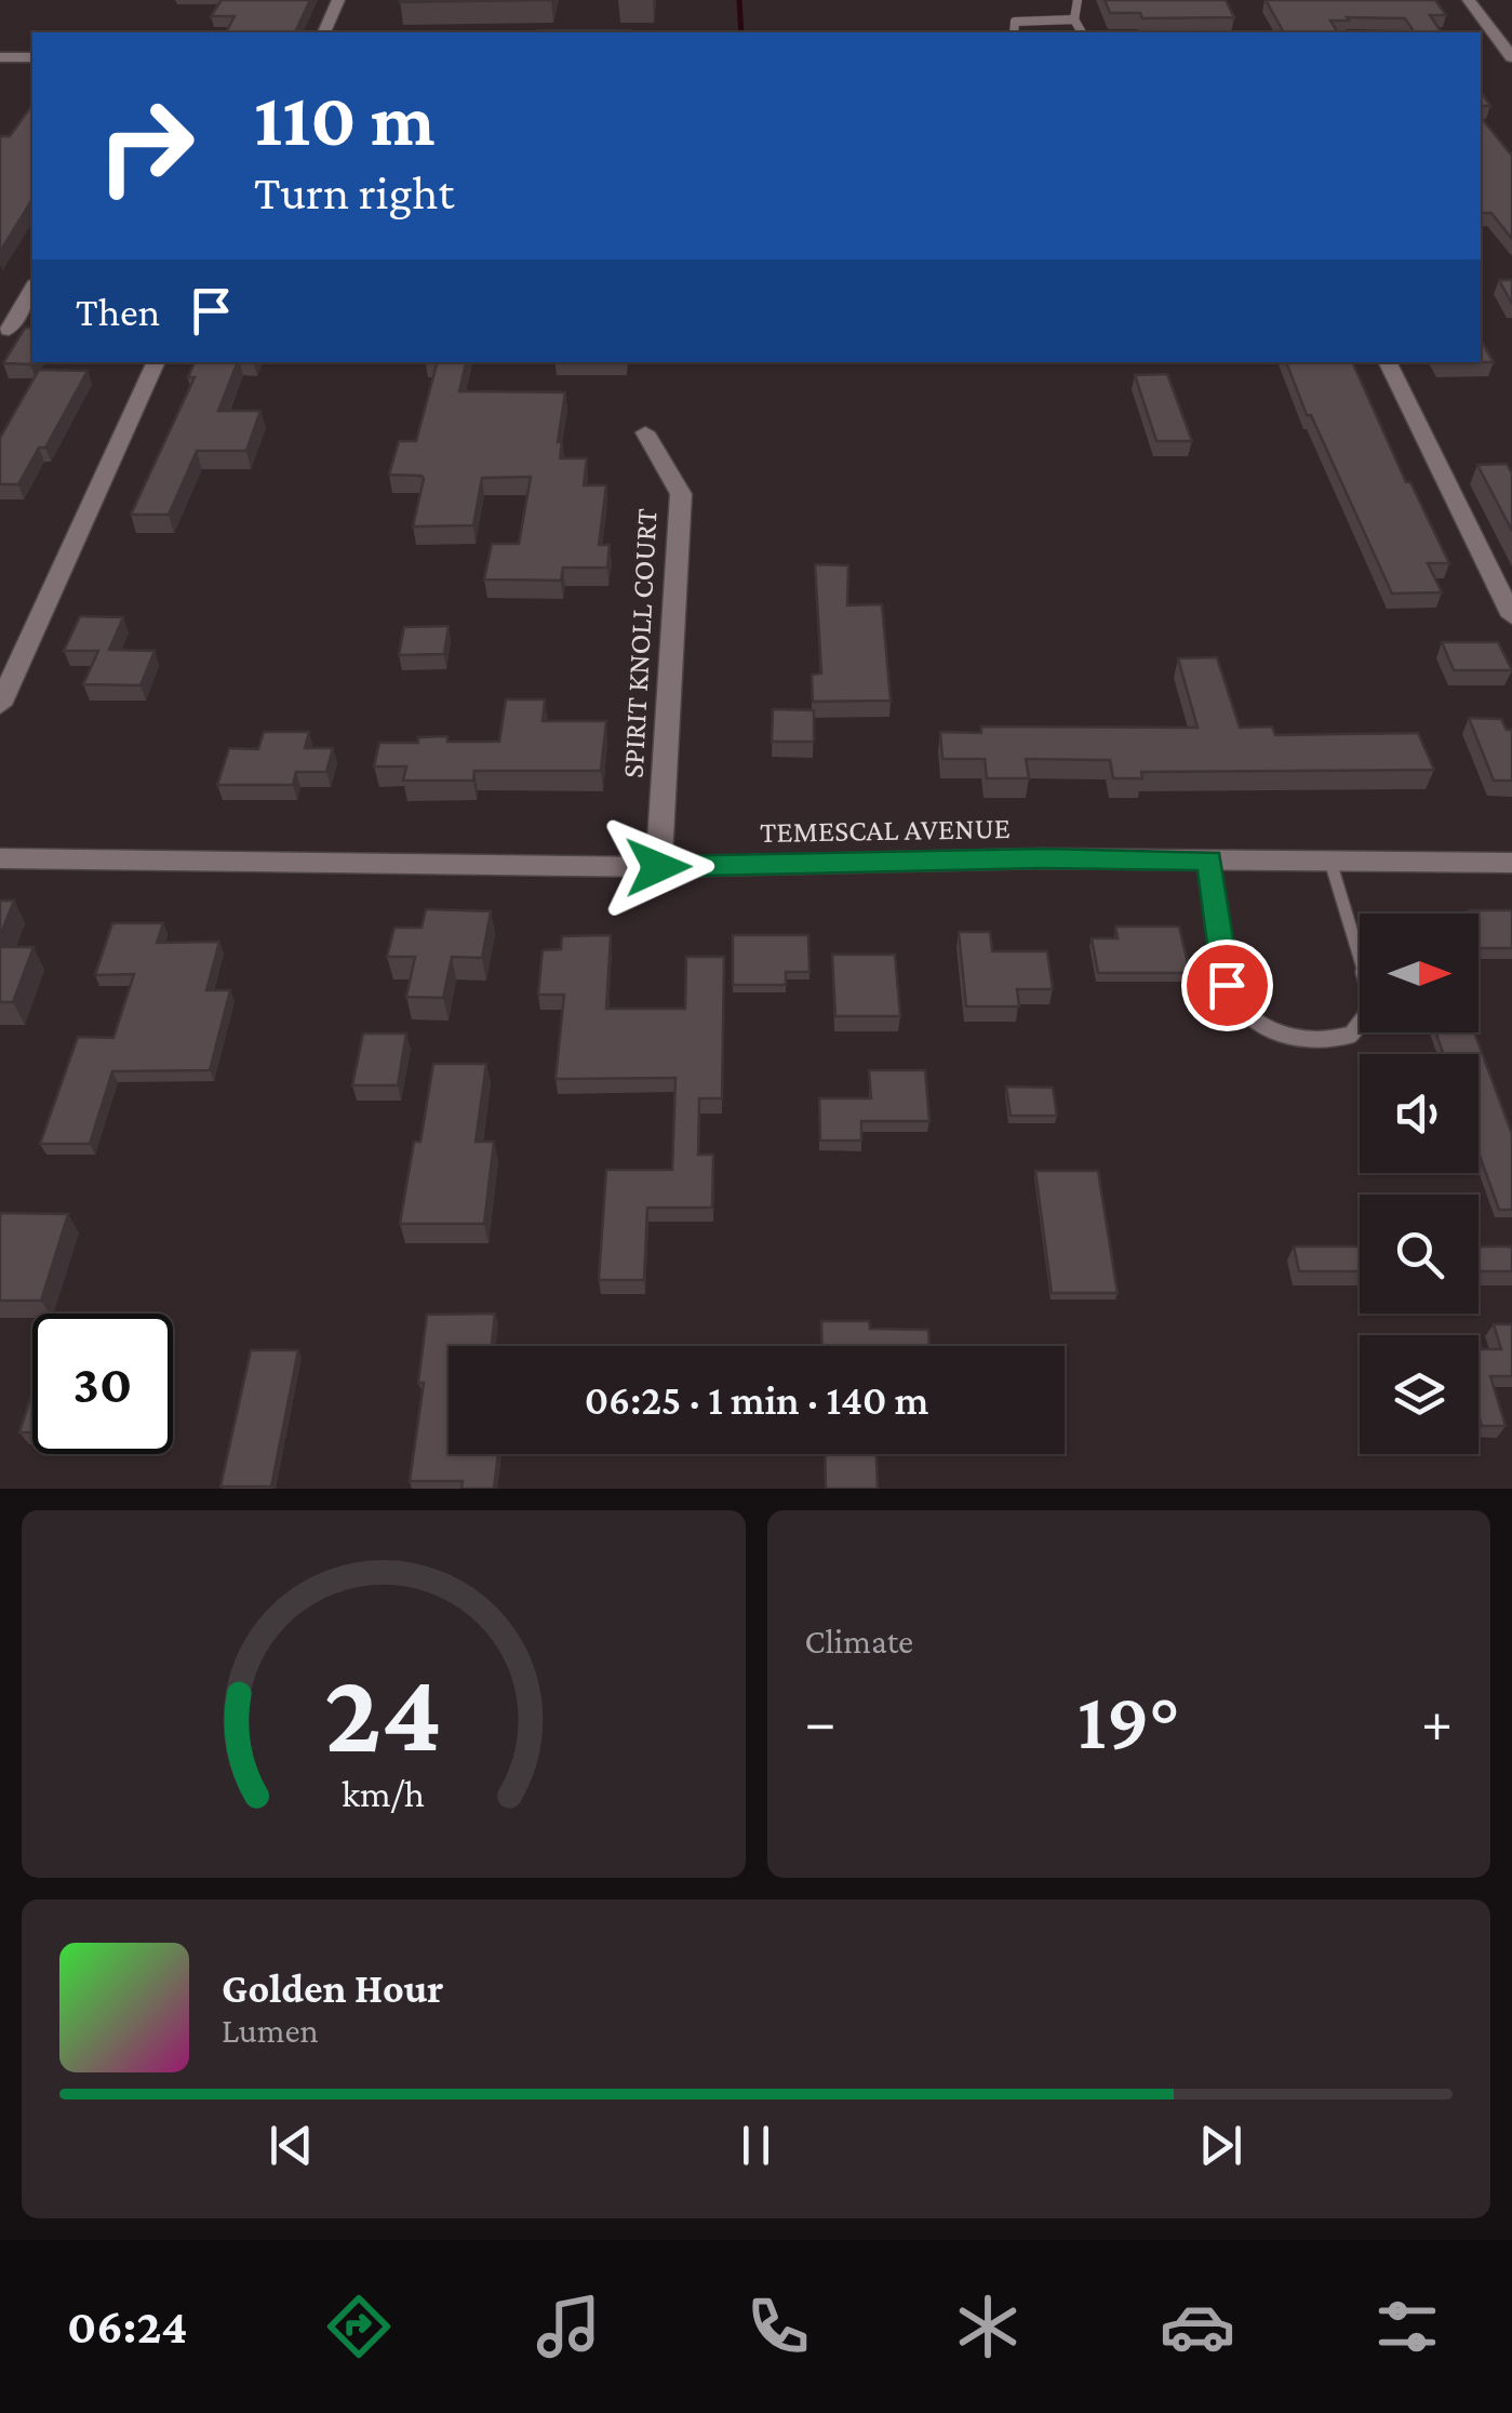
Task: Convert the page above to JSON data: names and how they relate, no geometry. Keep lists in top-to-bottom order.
{
  "streets": {
    "street": ["SPIRIT KNOLL COURT", "TEMESCAL AVENUE"]
  },
  "crossings": [
    ["SPIRIT KNOLL COURT", "TEMESCAL AVENUE"]
  ],
  "north": "right",
  "page": {
    "turn": ["110 m", "Turn right"],
    "then": "Then",
    "limit": "30",
    "trip": "06:25 · 1 min · 140 m",
    "tile": "Climate",
    "heat": ["−", "19°", "+"],
    "song": ["Golden Hour", "Lumen"],
    "tabs": "06:24",
    "gauge": ["24", "km/h"]
  }
}
